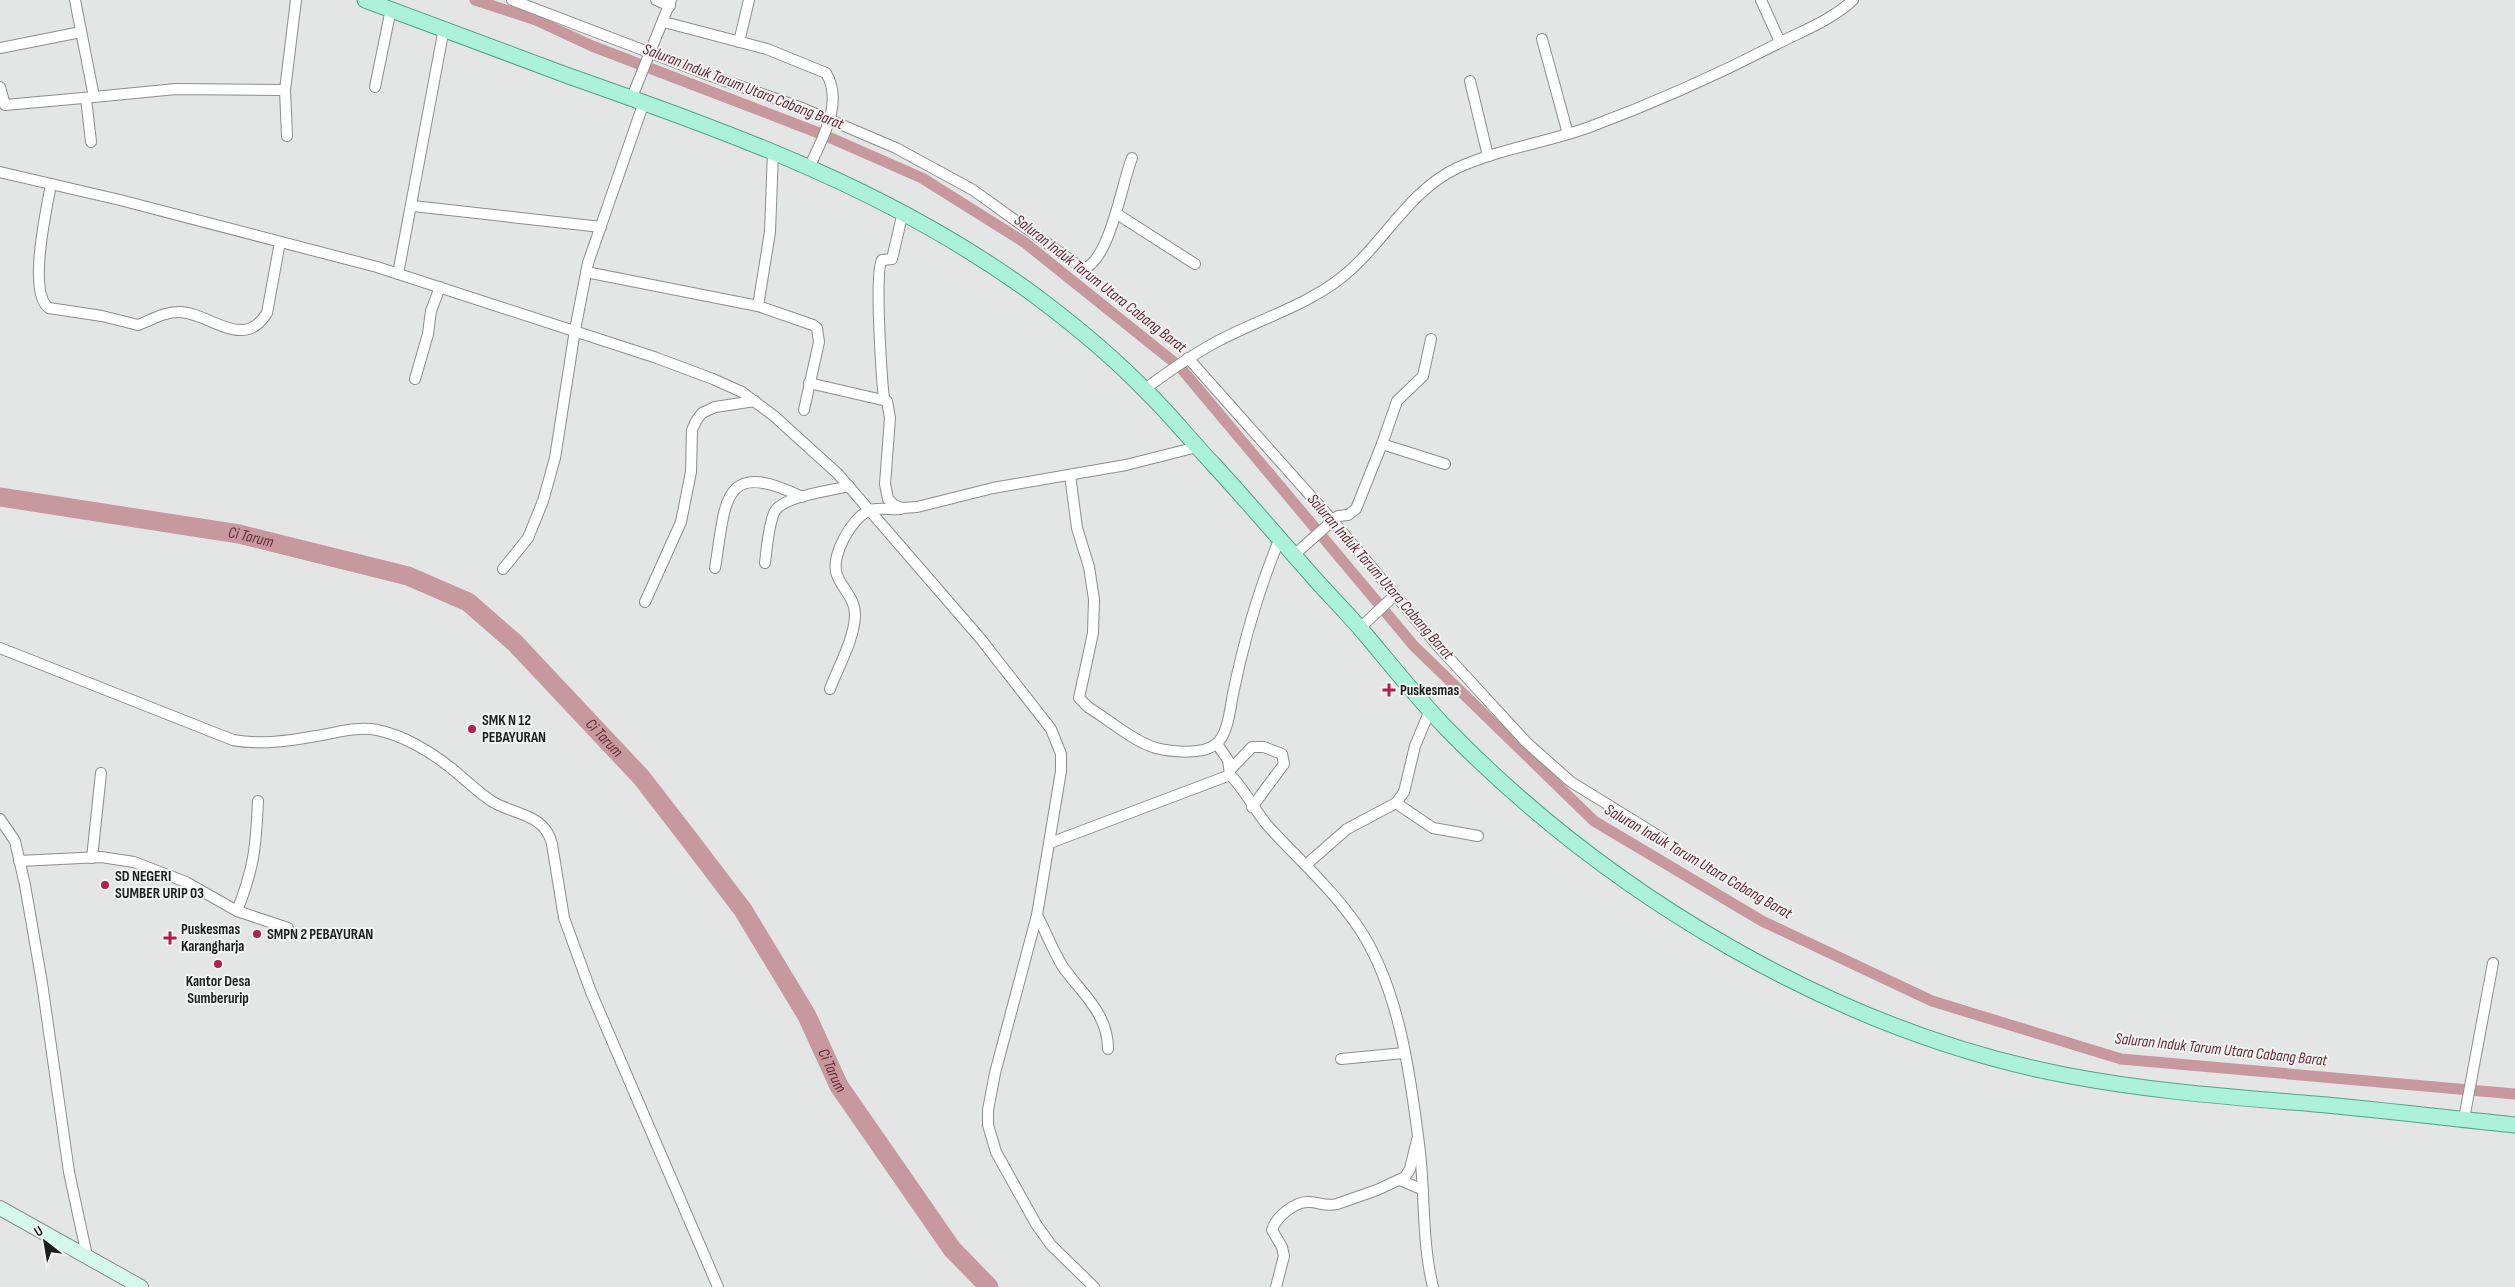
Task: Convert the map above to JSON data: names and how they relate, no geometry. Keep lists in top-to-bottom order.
{
  "water": ["Saluran Induk Tarum Utara Cabang Barat", "Ci Tarum"],
  "places": {
    "health": ["Puskesmas", "Puskesmas Karangharja"],
    "other": [
      "SMK N 12 PEBAYURAN",
      "SD NEGERI SUMBER URIP 03",
      "SMPN 2 PEBAYURAN",
      "Kantor Desa Sumberurip"
    ]
  },
  "north": "top left"
}
